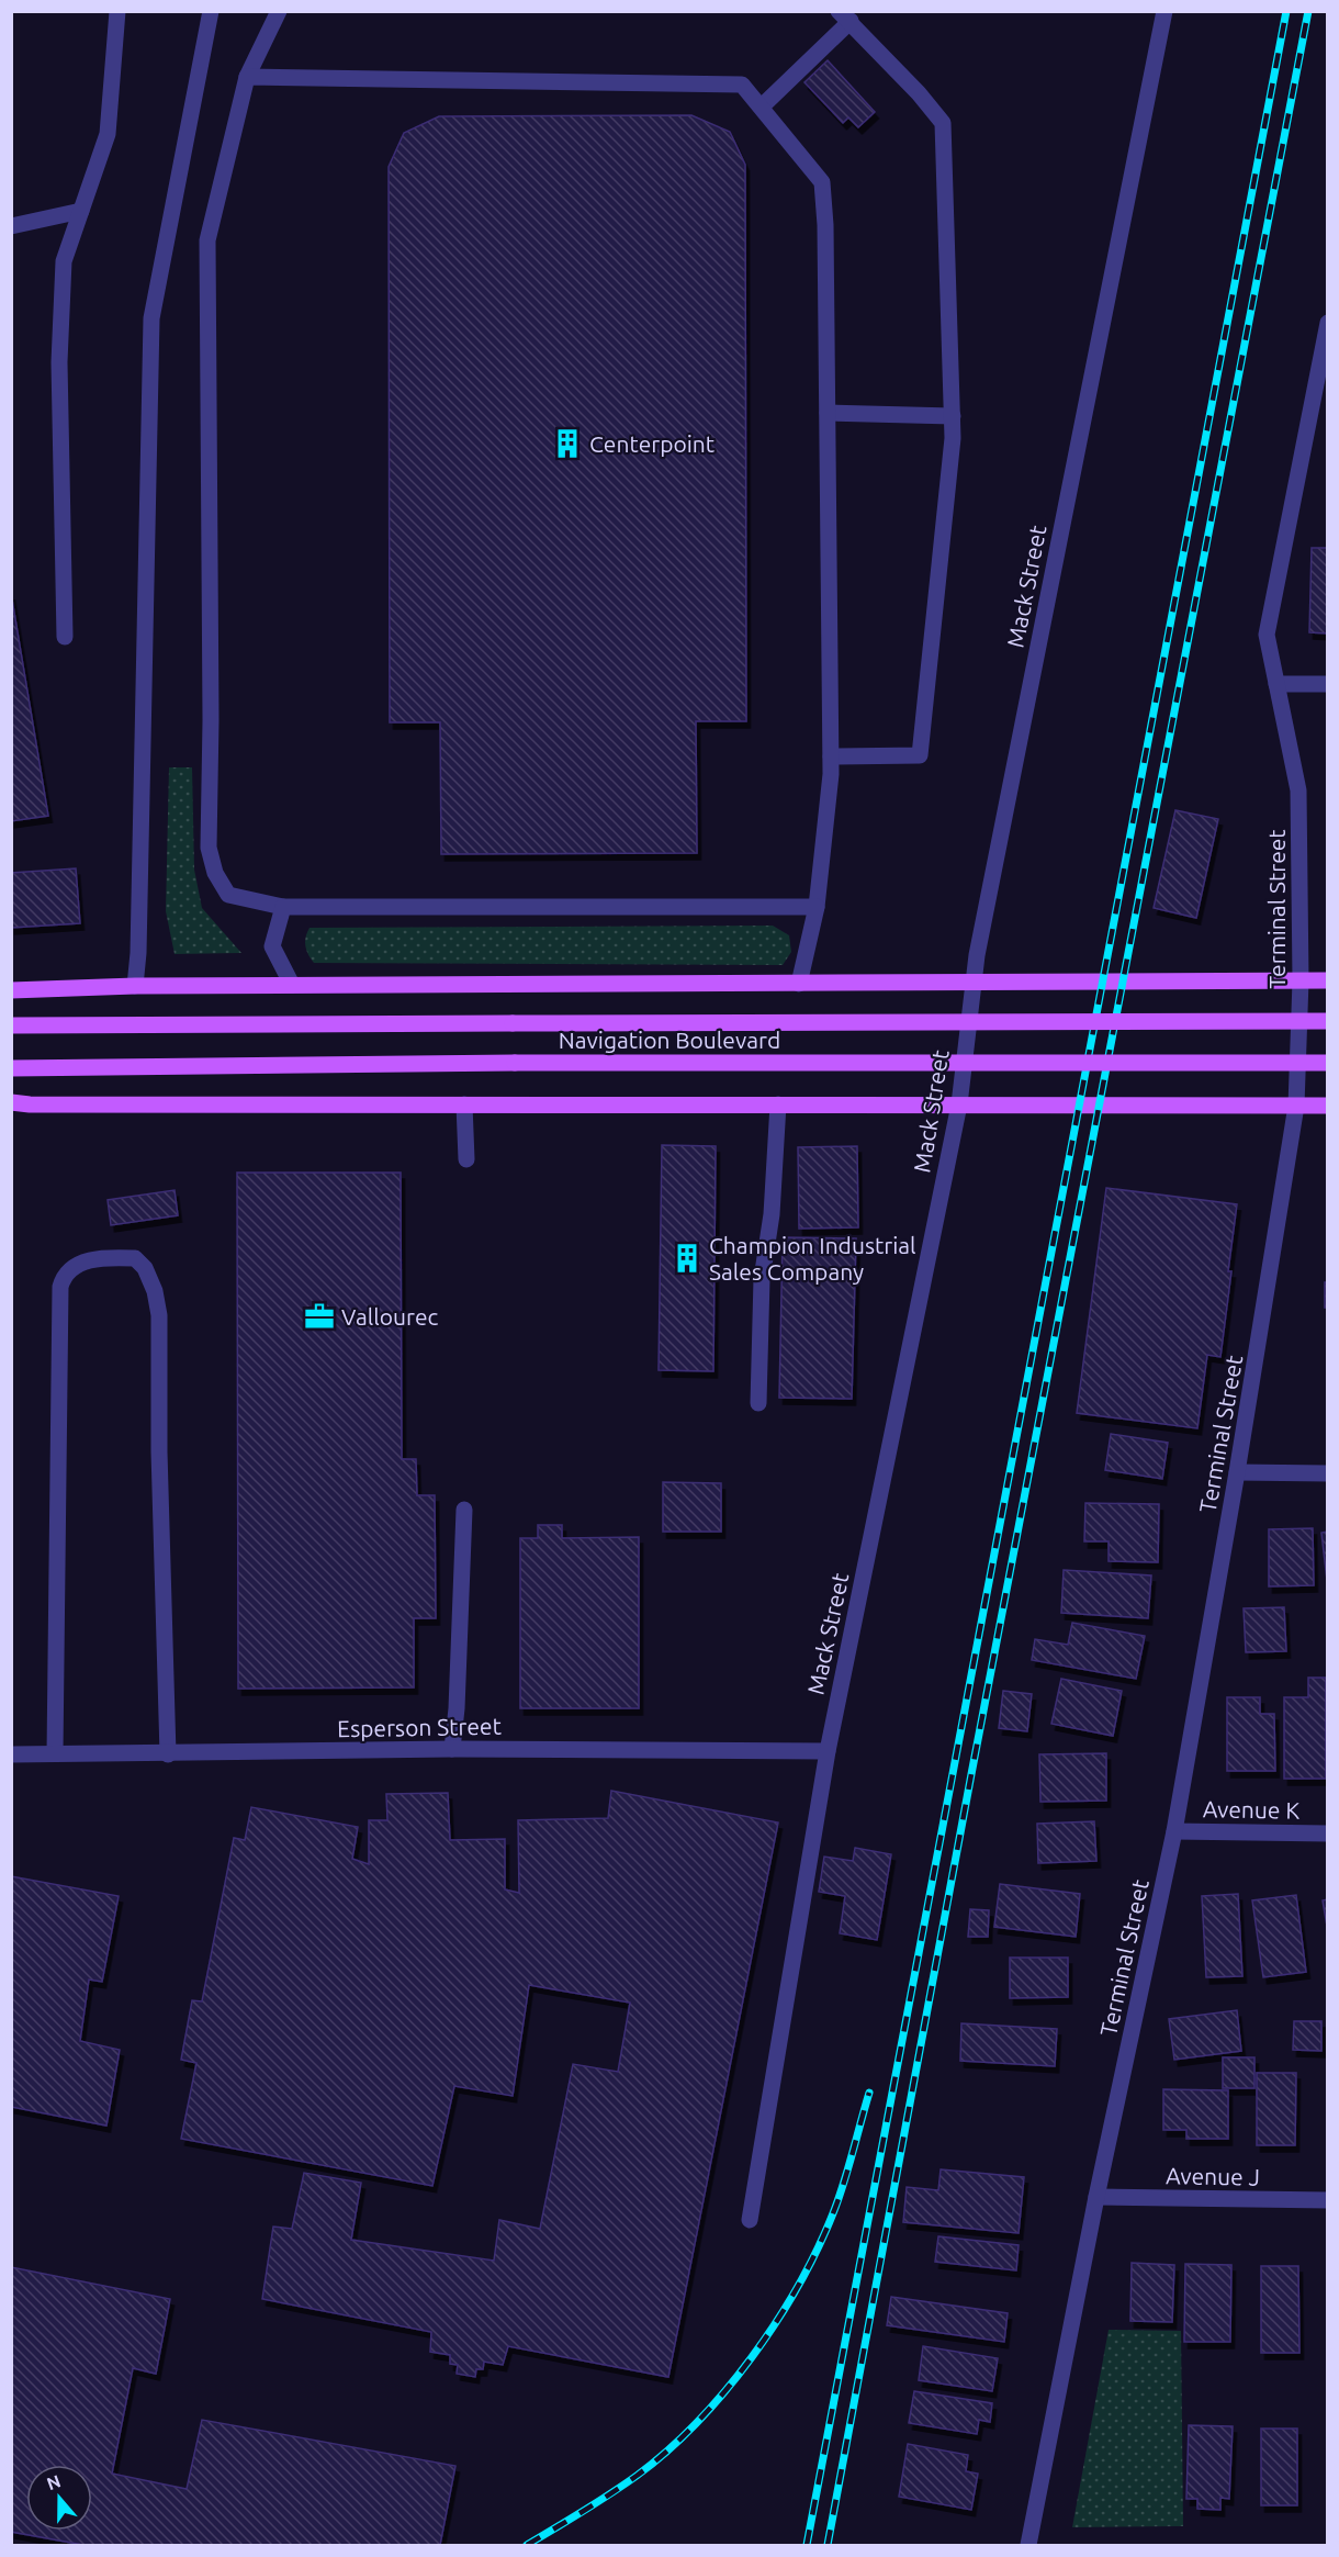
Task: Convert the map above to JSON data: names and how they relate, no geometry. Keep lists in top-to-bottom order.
{
  "streets": {
    "main road": ["Navigation Boulevard"],
    "street": [
      "Mack Street",
      "Terminal Street",
      "Esperson Street",
      "Avenue K",
      "Avenue J"
    ]
  },
  "crossings": [
    ["Mack Street", "Esperson Street"],
    ["Terminal Street", "Avenue K"],
    ["Terminal Street", "Avenue J"]
  ],
  "places": {
    "building": ["Centerpoint", "Champion Industrial Sales Company"],
    "office": ["Vallourec"]
  },
  "north": "top"
}
